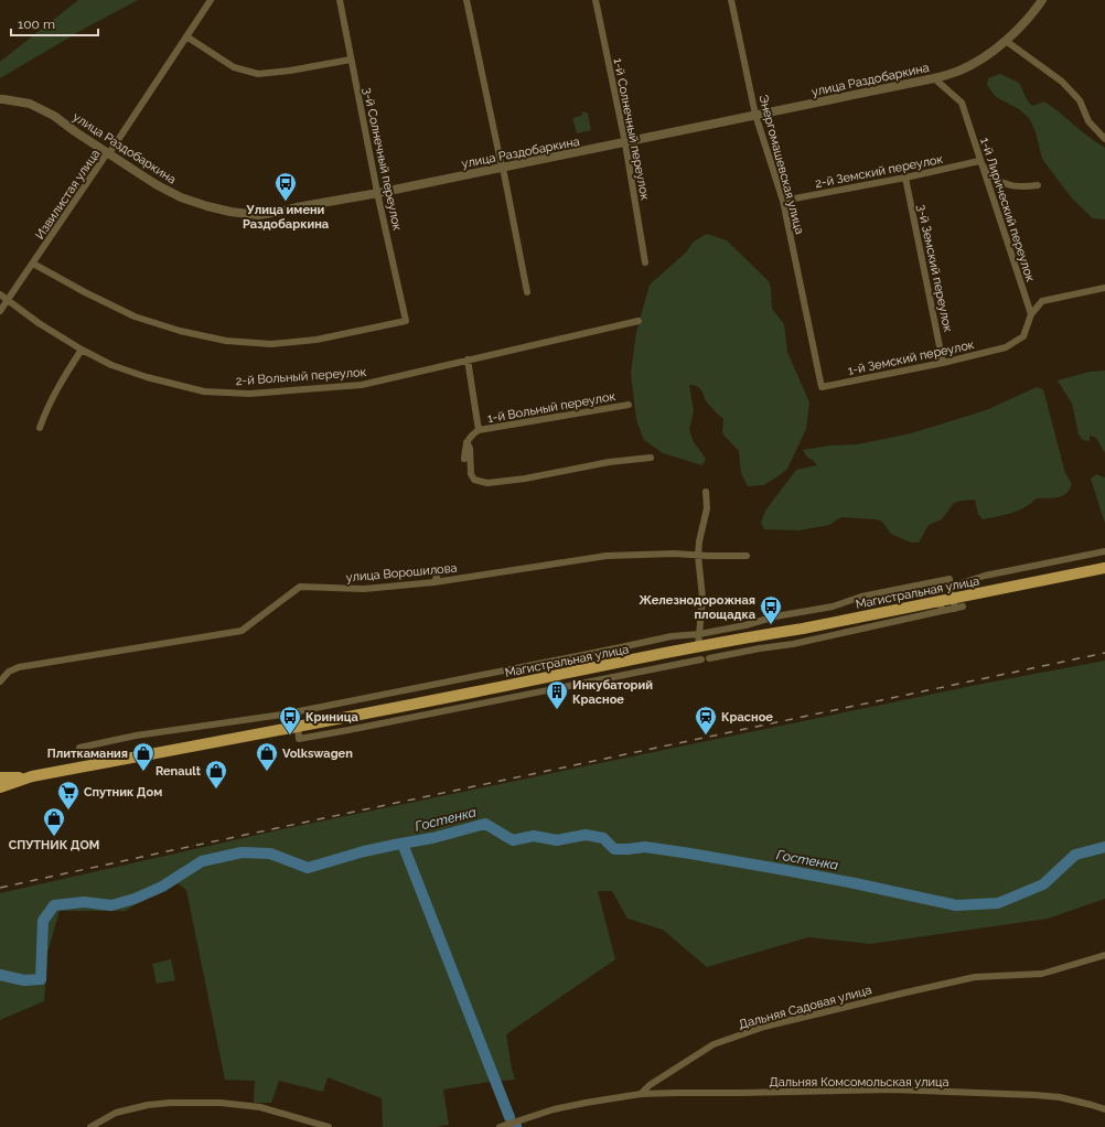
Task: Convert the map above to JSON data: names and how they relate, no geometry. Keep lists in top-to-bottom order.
{
  "streets": {
    "main road": ["Магистральная улица"],
    "street": [
      "улица Раздобаркина",
      "1-й Солнечный переулок",
      "3-й Солнечный переулок",
      "Энергомашевская улица",
      "2-й Земский переулок",
      "Извилистая улица",
      "1-й Лирический переулок",
      "3-й Земский переулок",
      "1-й Земский переулок",
      "2-й Вольный переулок",
      "1-й Вольный переулок",
      "улица Ворошилова",
      "Дальняя Садовая улица",
      "Дальняя Комсомольская улица"
    ]
  },
  "crossings": [
    ["улица Раздобаркина", "1-й Солнечный переулок"],
    ["улица Раздобаркина", "3-й Солнечный переулок"],
    ["улица Раздобаркина", "Энергомашевская улица"],
    ["улица Раздобаркина", "Извилистая улица"],
    ["улица Раздобаркина", "1-й Лирический переулок"],
    ["3-й Солнечный переулок", "Извилистая улица"],
    ["Энергомашевская улица", "2-й Земский переулок"],
    ["Энергомашевская улица", "1-й Земский переулок"],
    ["2-й Земский переулок", "1-й Лирический переулок"],
    ["2-й Земский переулок", "3-й Земский переулок"],
    ["Извилистая улица", "2-й Вольный переулок"],
    ["1-й Лирический переулок", "1-й Земский переулок"],
    ["3-й Земский переулок", "1-й Земский переулок"],
    ["Дальняя Садовая улица", "Дальняя Комсомольская улица"]
  ],
  "water": ["Гостенка"],
  "places": {
    "bus stop": ["Улица имени Раздобаркина", "Железнодорожная площадка", "Криница"],
    "building": ["Инкубаторий Красное"],
    "station": ["Красное"],
    "shop": [
      "Плиткамания",
      "Volkswagen",
      "Renault",
      "СПУТНИК ДОМ"
    ],
    "supermarket": ["Спутник Дом"]
  },
  "scale_bar": "100 m"
}
